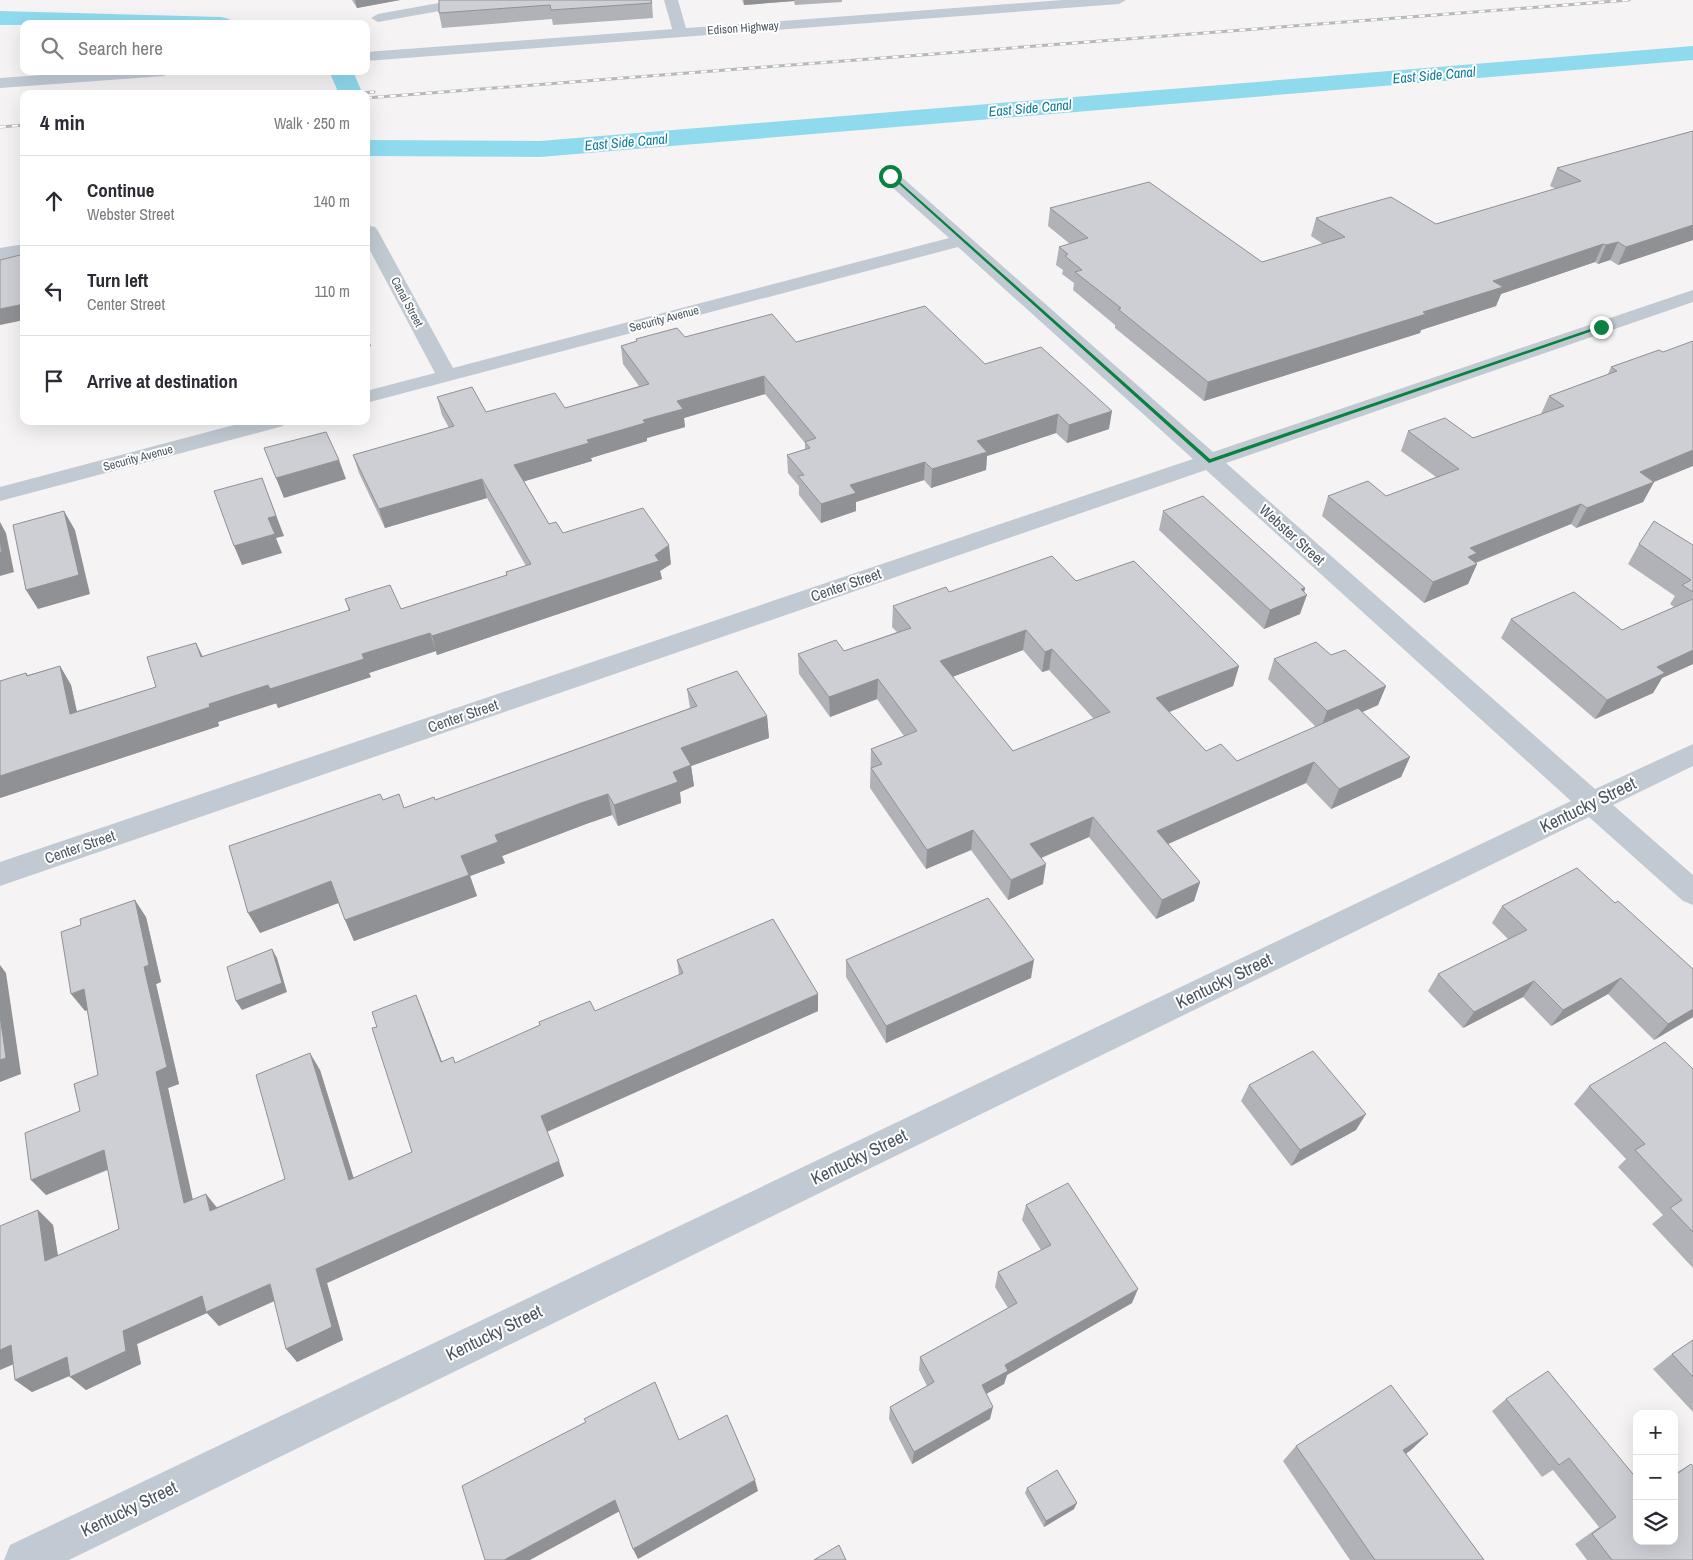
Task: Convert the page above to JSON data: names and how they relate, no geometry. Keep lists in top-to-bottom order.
{
  "streets": {
    "main road": ["Edison Highway"],
    "street": [
      "Canal Street",
      "Security Avenue",
      "Webster Street",
      "Center Street",
      "Kentucky Street"
    ]
  },
  "crossings": [
    ["Canal Street", "Security Avenue"],
    ["Security Avenue", "Webster Street"],
    ["Webster Street", "Center Street"],
    ["Webster Street", "Kentucky Street"]
  ],
  "water": ["East Side Canal"],
  "page": {
    "search": "Search here",
    "heading": ["4 min", "Walk · 250 m"],
    "list": [
      ["Continue", "Webster Street", "140 m"],
      ["Turn left", "Center Street", "110 m"],
      "Arrive at destination"
    ],
    "map_buttons": ["+", "−"]
  }
}
